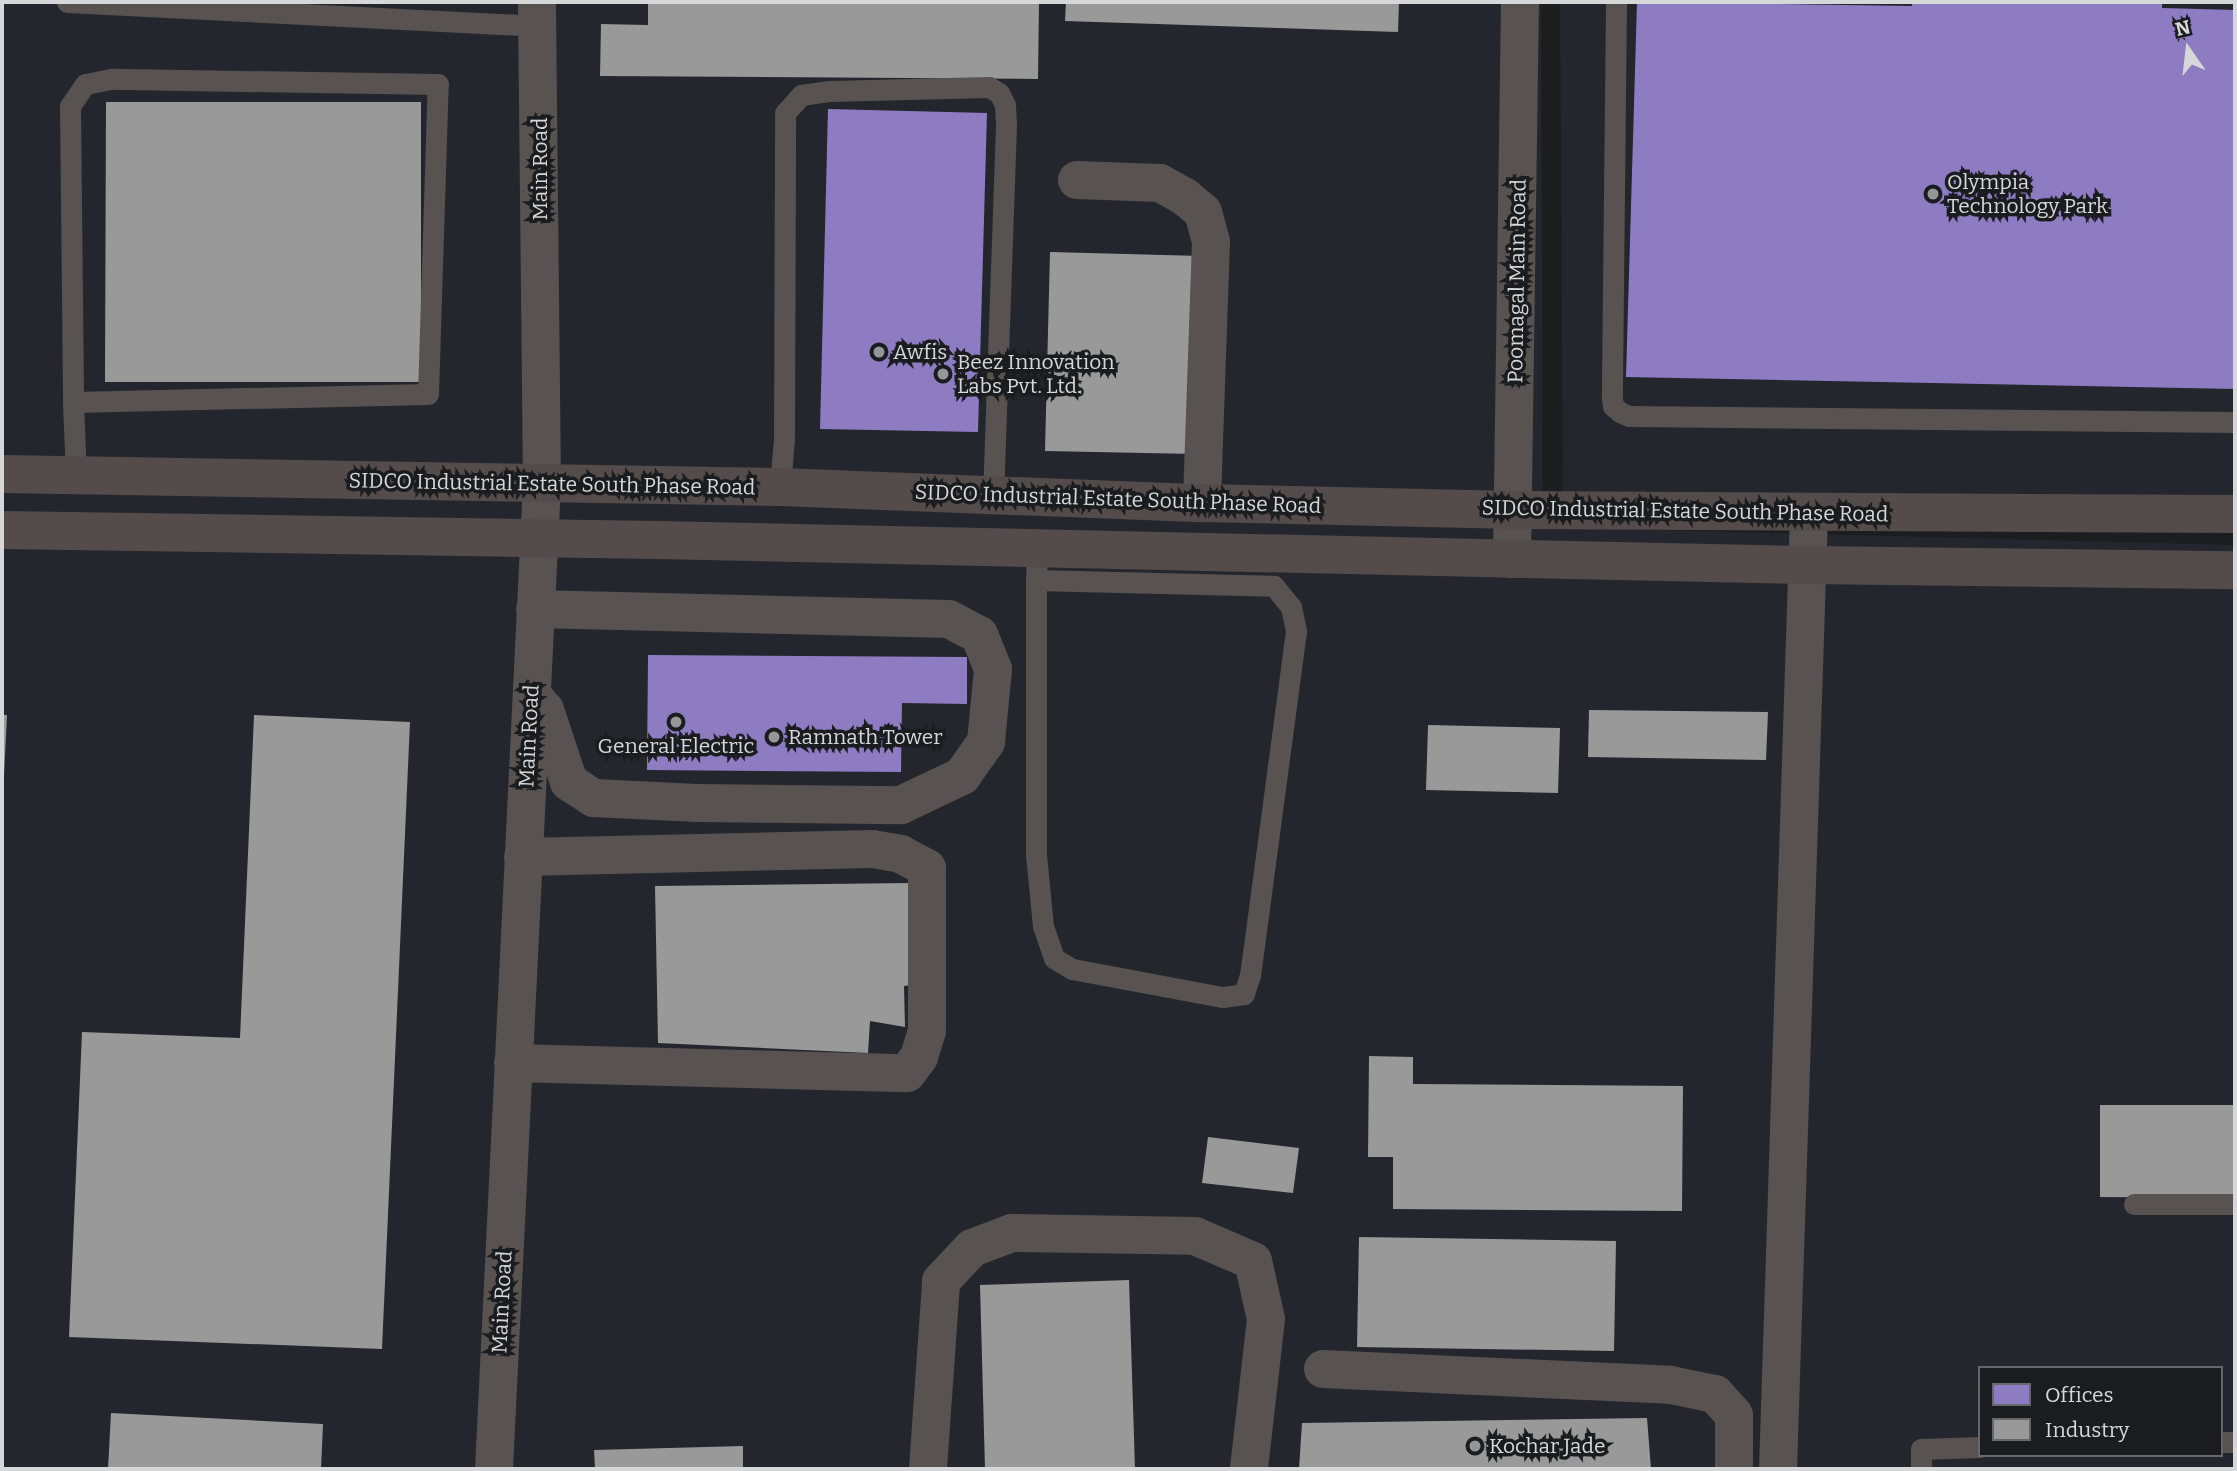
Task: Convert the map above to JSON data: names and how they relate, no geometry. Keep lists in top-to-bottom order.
{
  "streets": {
    "main road": ["SIDCO Industrial Estate South Phase Road"],
    "street": ["Main Road", "Poomagal Main Road"]
  },
  "crossings": [
    ["Main Road", "SIDCO Industrial Estate South Phase Road"],
    ["Poomagal Main Road", "SIDCO Industrial Estate South Phase Road"]
  ],
  "places": [
    "Olympia Technology Park",
    "Awfis",
    "Beez Innovation Labs Pvt. Ltd.",
    "General Electric",
    "Ramnath Tower",
    "Kochar Jade"
  ],
  "legend": ["Offices", "Industry"],
  "north": "top"
}
